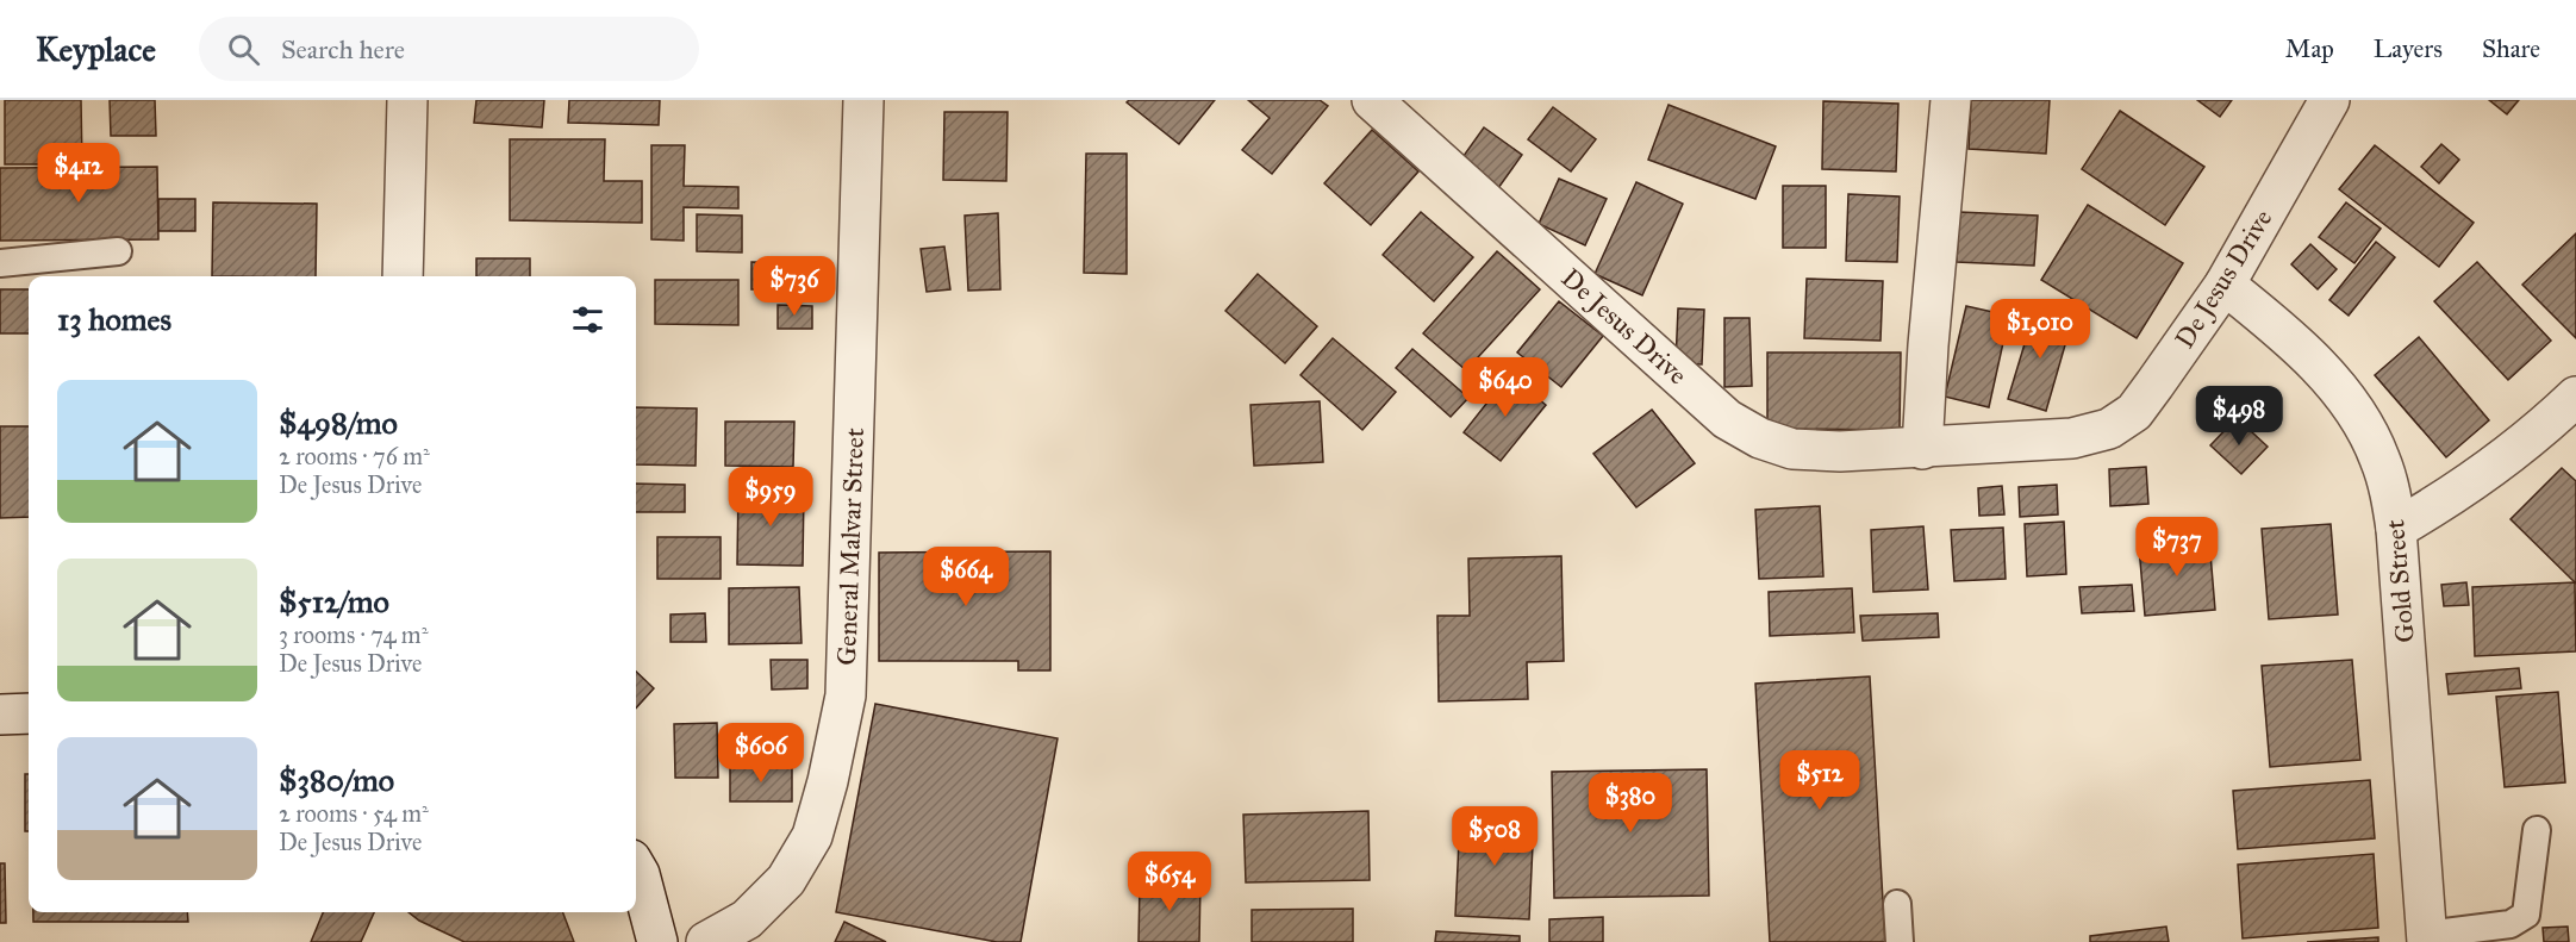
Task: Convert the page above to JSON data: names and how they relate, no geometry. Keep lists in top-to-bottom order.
{
  "streets": {
    "street": ["De Jesus Drive", "General Malvar Street", "Gold Street"]
  },
  "crossings": [
    ["De Jesus Drive", "Gold Street"]
  ],
  "page": {
    "header": "Keyplace",
    "search": "Search here",
    "nav": ["Map", "Layers", "Share"],
    "price": [
      "$412",
      "$736",
      "$1,010",
      "$640",
      "$498",
      "$959",
      "$737",
      "$664",
      "$606",
      "$512",
      "$380",
      "$508",
      "$654"
    ],
    "heading": "13 homes",
    "list": [
      {
        "name": "$498/mo",
        "note": "2 rooms · 76 m² · De Jesus Drive"
      },
      {
        "name": "$512/mo",
        "note": "3 rooms · 74 m² · De Jesus Drive"
      },
      {
        "name": "$380/mo",
        "note": "2 rooms · 54 m² · De Jesus Drive"
      }
    ]
  }
}
